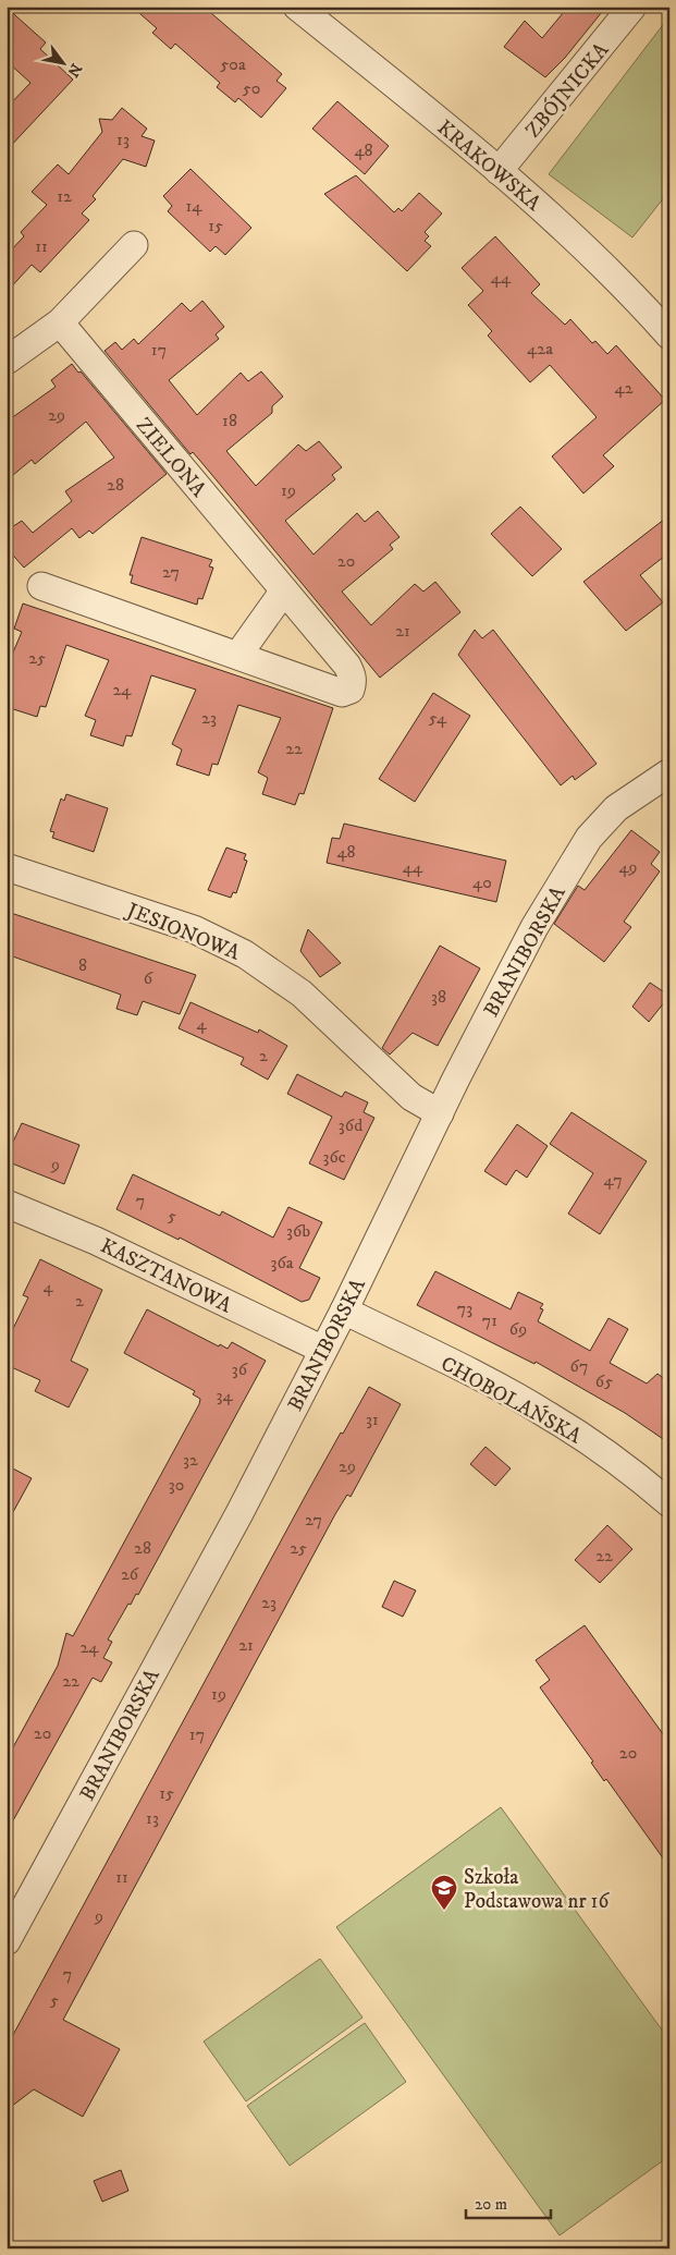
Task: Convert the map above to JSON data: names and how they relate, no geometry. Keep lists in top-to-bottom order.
{
  "streets": {
    "street": [
      "ZBÓJNICKA",
      "KRAKOWSKA",
      "ZIELONA",
      "JESIONOWA",
      "BRANIBORSKA",
      "KASZTANOWA",
      "CHOBOLAŃSKA"
    ]
  },
  "crossings": [
    ["ZBÓJNICKA", "KRAKOWSKA"],
    ["JESIONOWA", "BRANIBORSKA"],
    ["BRANIBORSKA", "KASZTANOWA"],
    ["BRANIBORSKA", "CHOBOLAŃSKA"]
  ],
  "places": {
    "school or university": ["Szkoła Podstawowa nr 16"]
  },
  "house_numbers": [
    "50a",
    "50",
    "13",
    "48",
    "12",
    "14",
    "15",
    "11",
    "44",
    "42a",
    "17",
    "42",
    "29",
    "18",
    "28",
    "19",
    "20",
    "27",
    "21",
    "25",
    "24",
    "23",
    "54",
    "22",
    "48",
    "44",
    "49",
    "40",
    "8",
    "6",
    "38",
    "4",
    "2",
    "36d",
    "36c",
    "9",
    "47",
    "7",
    "5",
    "36b",
    "36a",
    "4",
    "2",
    "73",
    "71",
    "69",
    "67",
    "36",
    "65",
    "34",
    "31",
    "32",
    "29",
    "30",
    "27",
    "28",
    "25",
    "22",
    "26",
    "23",
    "21",
    "24",
    "22",
    "19",
    "20",
    "17",
    "20",
    "15",
    "13",
    "11",
    "9",
    "7",
    "5"
  ],
  "scale_bar": "20 m",
  "north": "bottom right"
}
